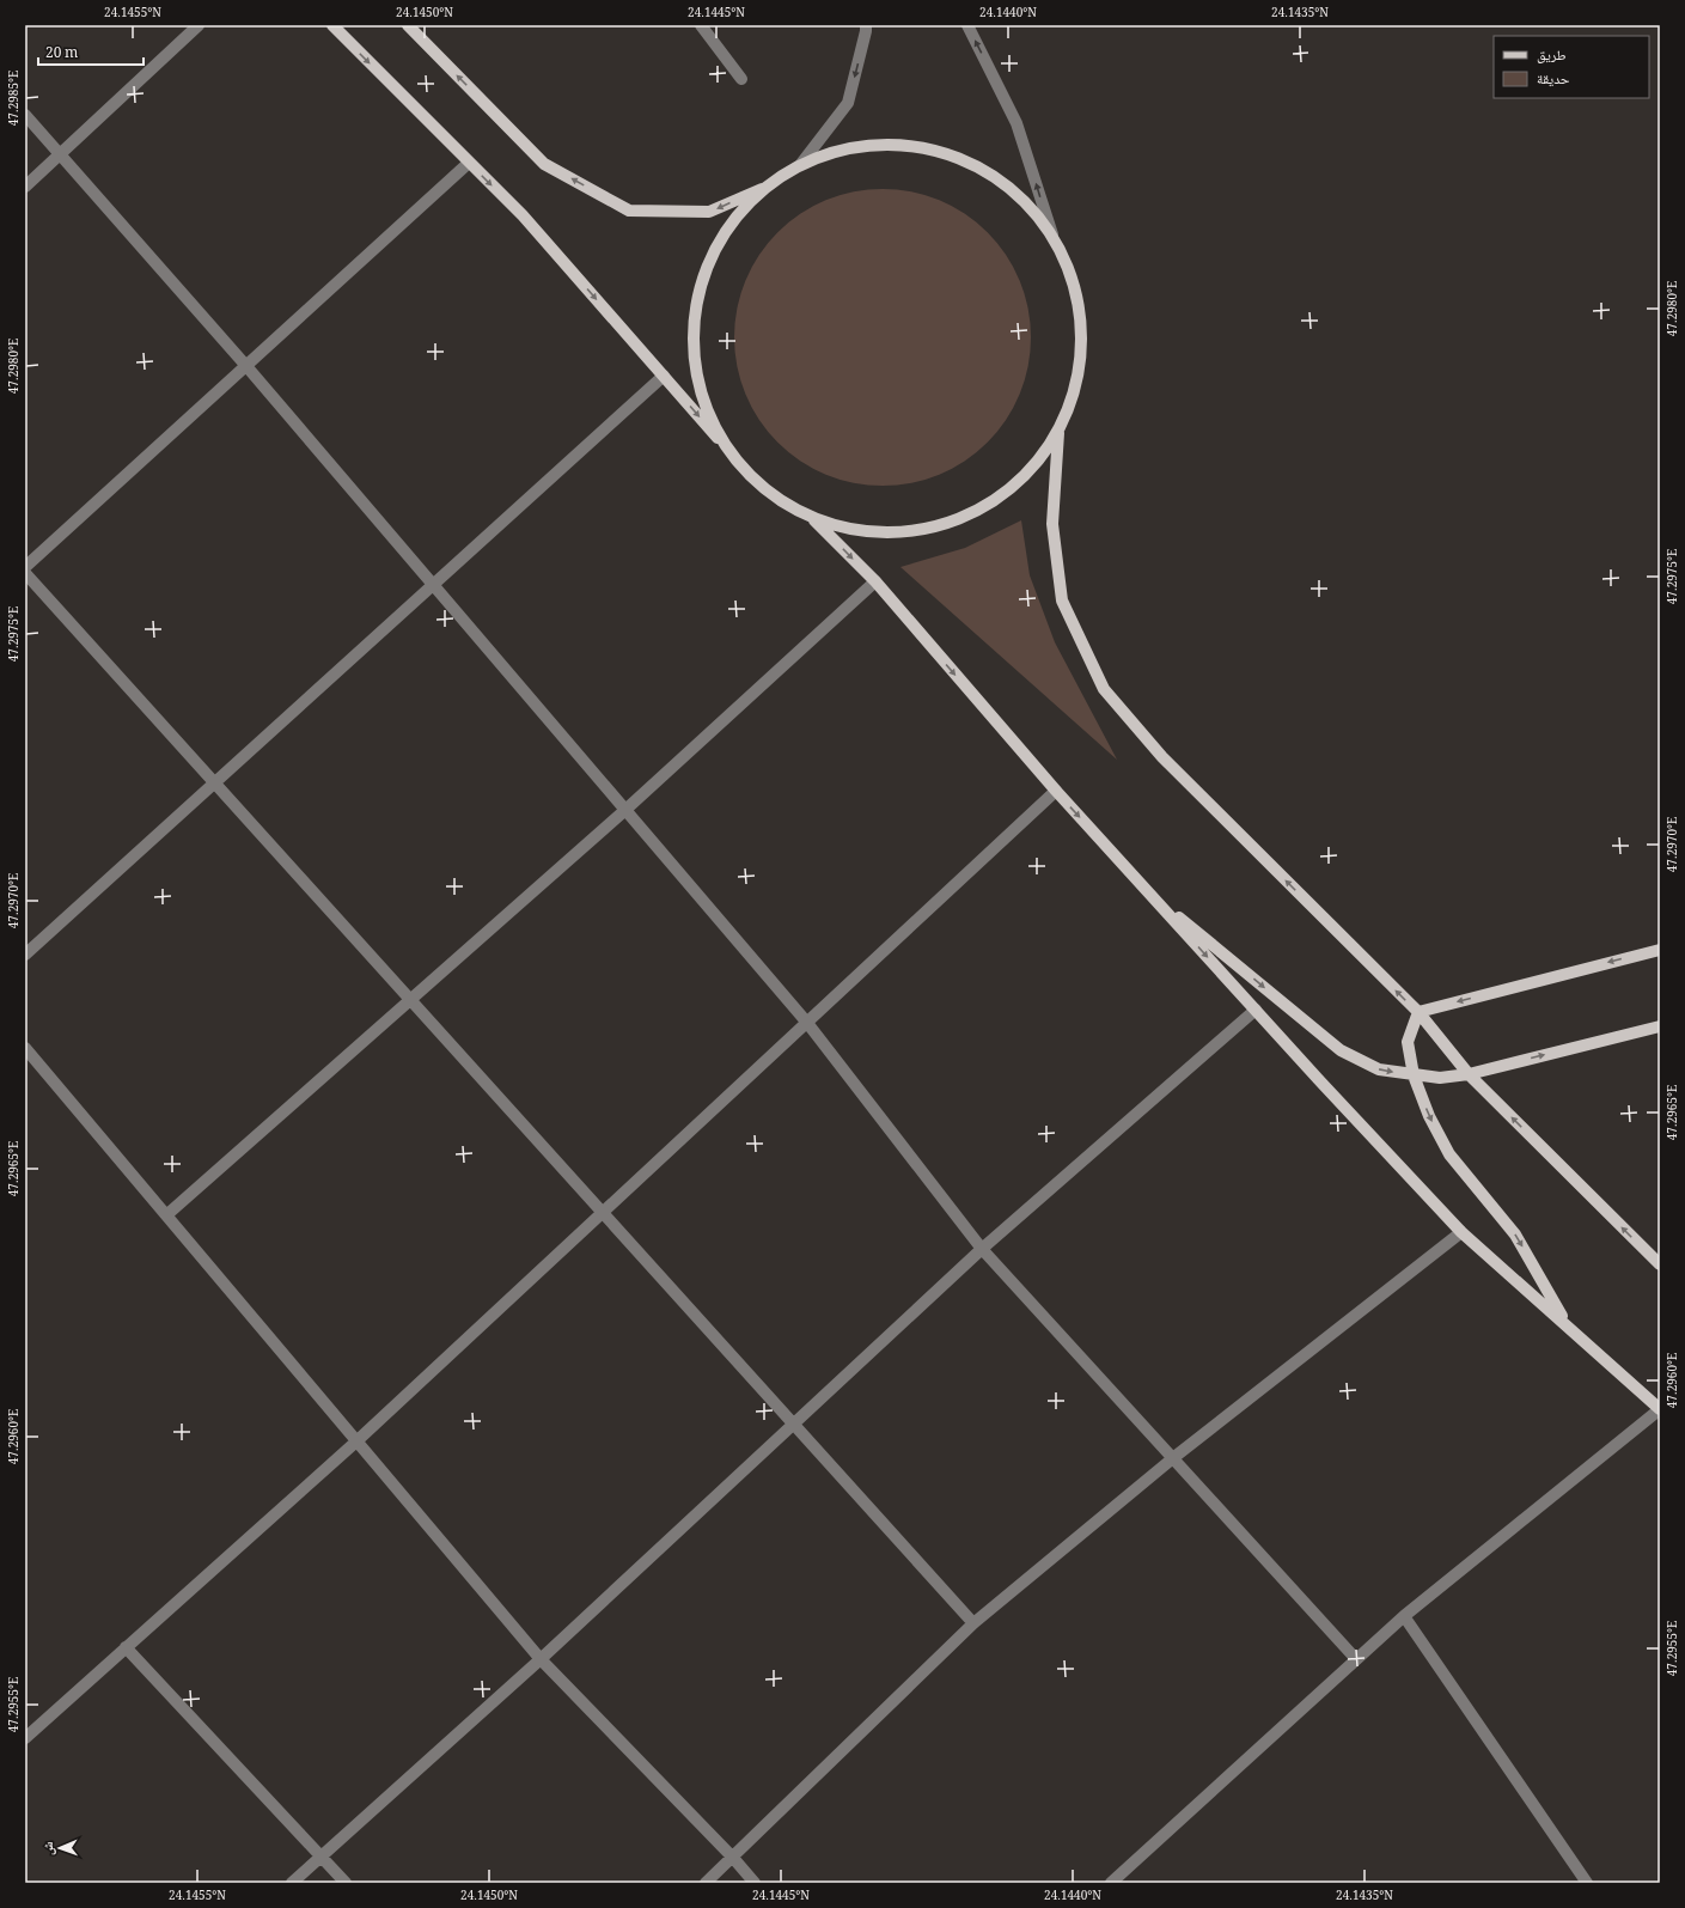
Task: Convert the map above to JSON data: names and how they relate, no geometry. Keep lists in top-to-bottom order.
{
  "legend": ["طريق", "حديقة"],
  "scale_bar": "20 m",
  "north": "left",
  "coordinates": [
    "24.1455°N",
    "24.1450°N",
    "24.1445°N",
    "24.1440°N",
    "24.1435°N",
    "47.2985°E",
    "47.2980°E",
    "47.2975°E",
    "47.2970°E",
    "47.2965°E",
    "47.2960°E",
    "47.2955°E"
  ]
}
